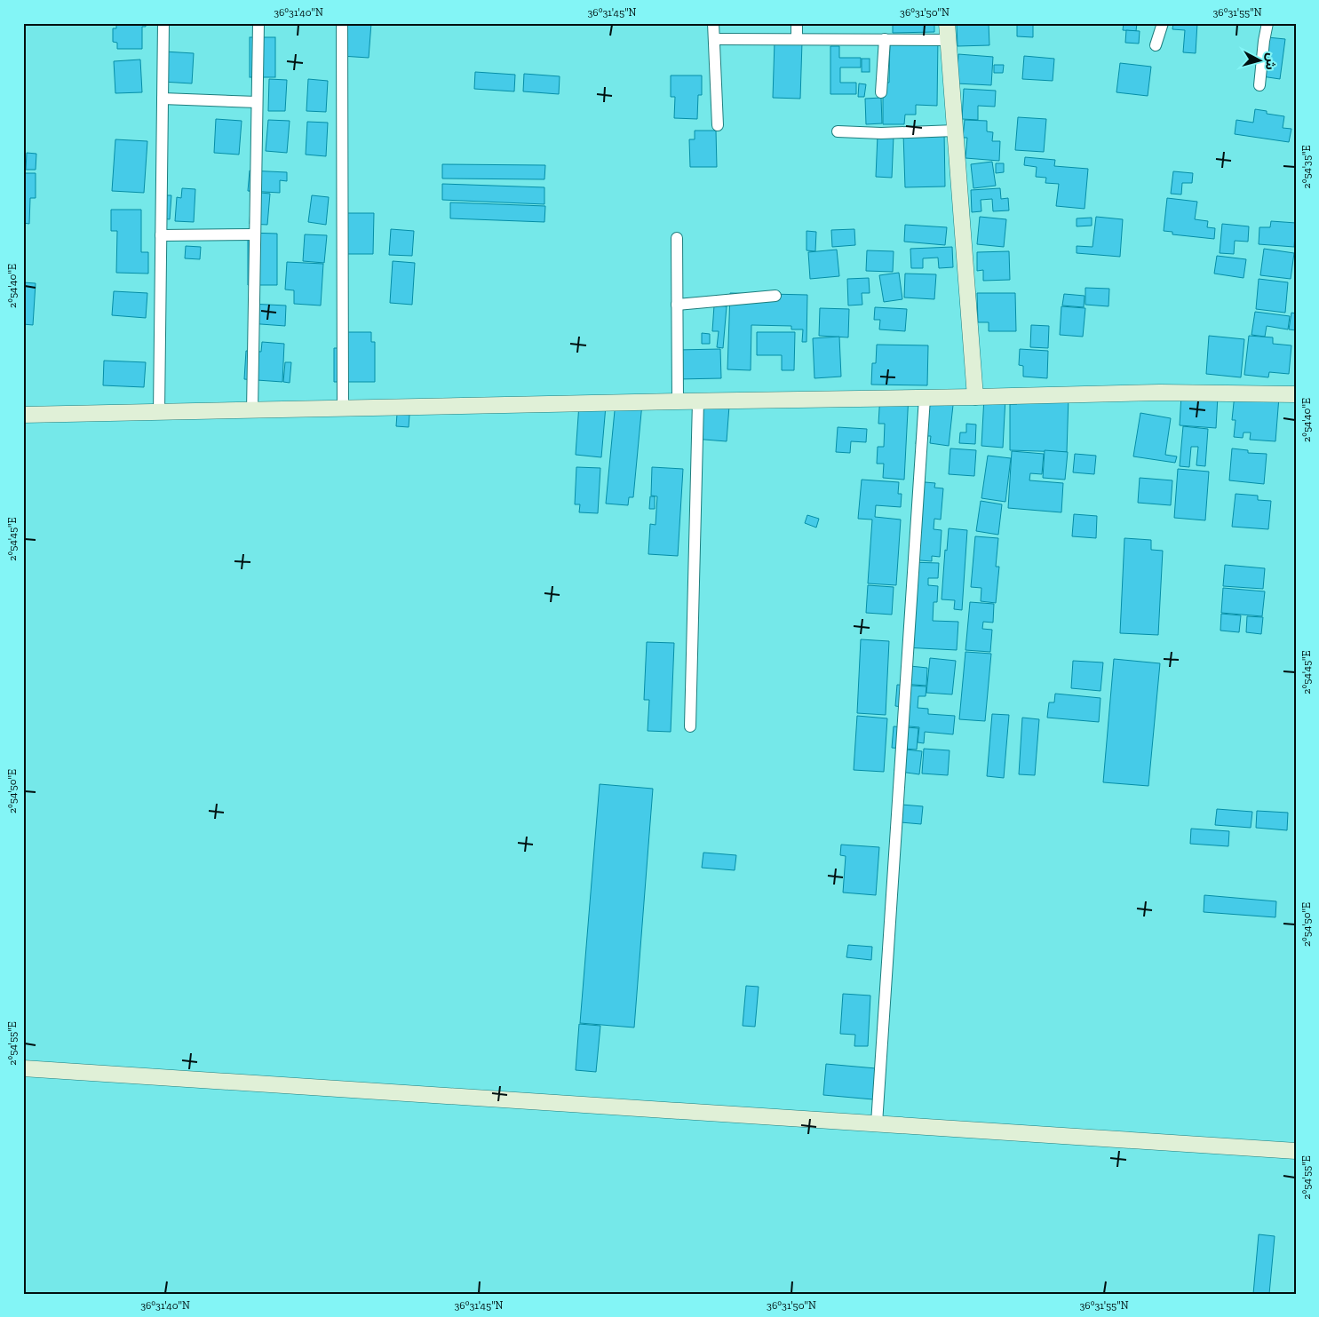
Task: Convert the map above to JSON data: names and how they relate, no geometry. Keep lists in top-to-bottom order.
{
  "north": "right",
  "coordinates": [
    "36°31'40\"N",
    "36°31'45\"N",
    "36°31'50\"N",
    "36°31'55\"N",
    "2°54'35\"E",
    "2°54'40\"E",
    "2°54'45\"E",
    "2°54'50\"E",
    "2°54'55\"E"
  ]
}
